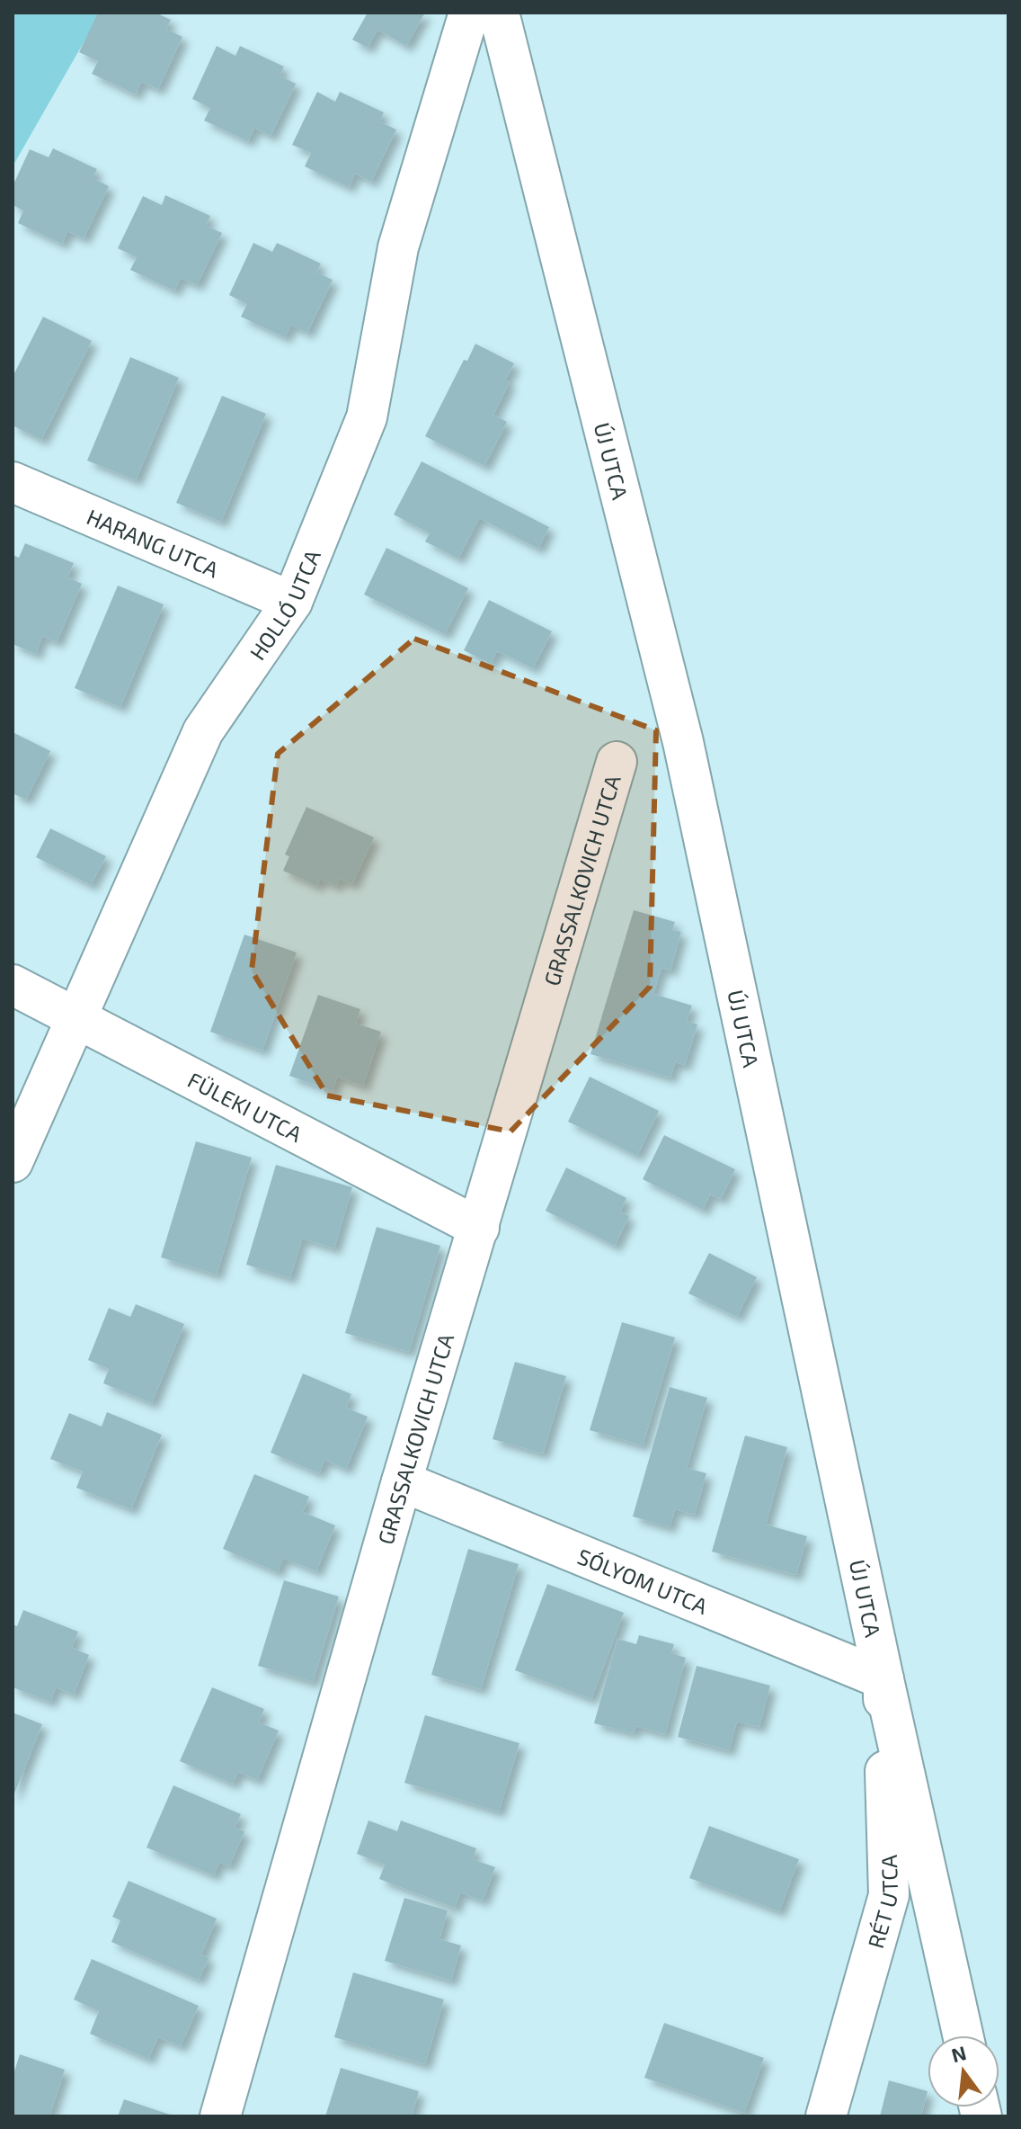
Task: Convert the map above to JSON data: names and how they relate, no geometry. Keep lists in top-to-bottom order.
{
  "streets": {
    "street": [
      "ÚJ UTCA",
      "HARANG UTCA",
      "HOLLÓ UTCA",
      "GRASSALKOVICH UTCA",
      "FÜLEKI UTCA",
      "SÓLYOM UTCA",
      "RÉT UTCA"
    ]
  },
  "crossings": [
    ["ÚJ UTCA", "SÓLYOM UTCA"],
    ["ÚJ UTCA", "RÉT UTCA"],
    ["HARANG UTCA", "HOLLÓ UTCA"],
    ["HOLLÓ UTCA", "FÜLEKI UTCA"],
    ["GRASSALKOVICH UTCA", "FÜLEKI UTCA"],
    ["GRASSALKOVICH UTCA", "SÓLYOM UTCA"],
    ["SÓLYOM UTCA", "RÉT UTCA"]
  ],
  "north": "top"
}
